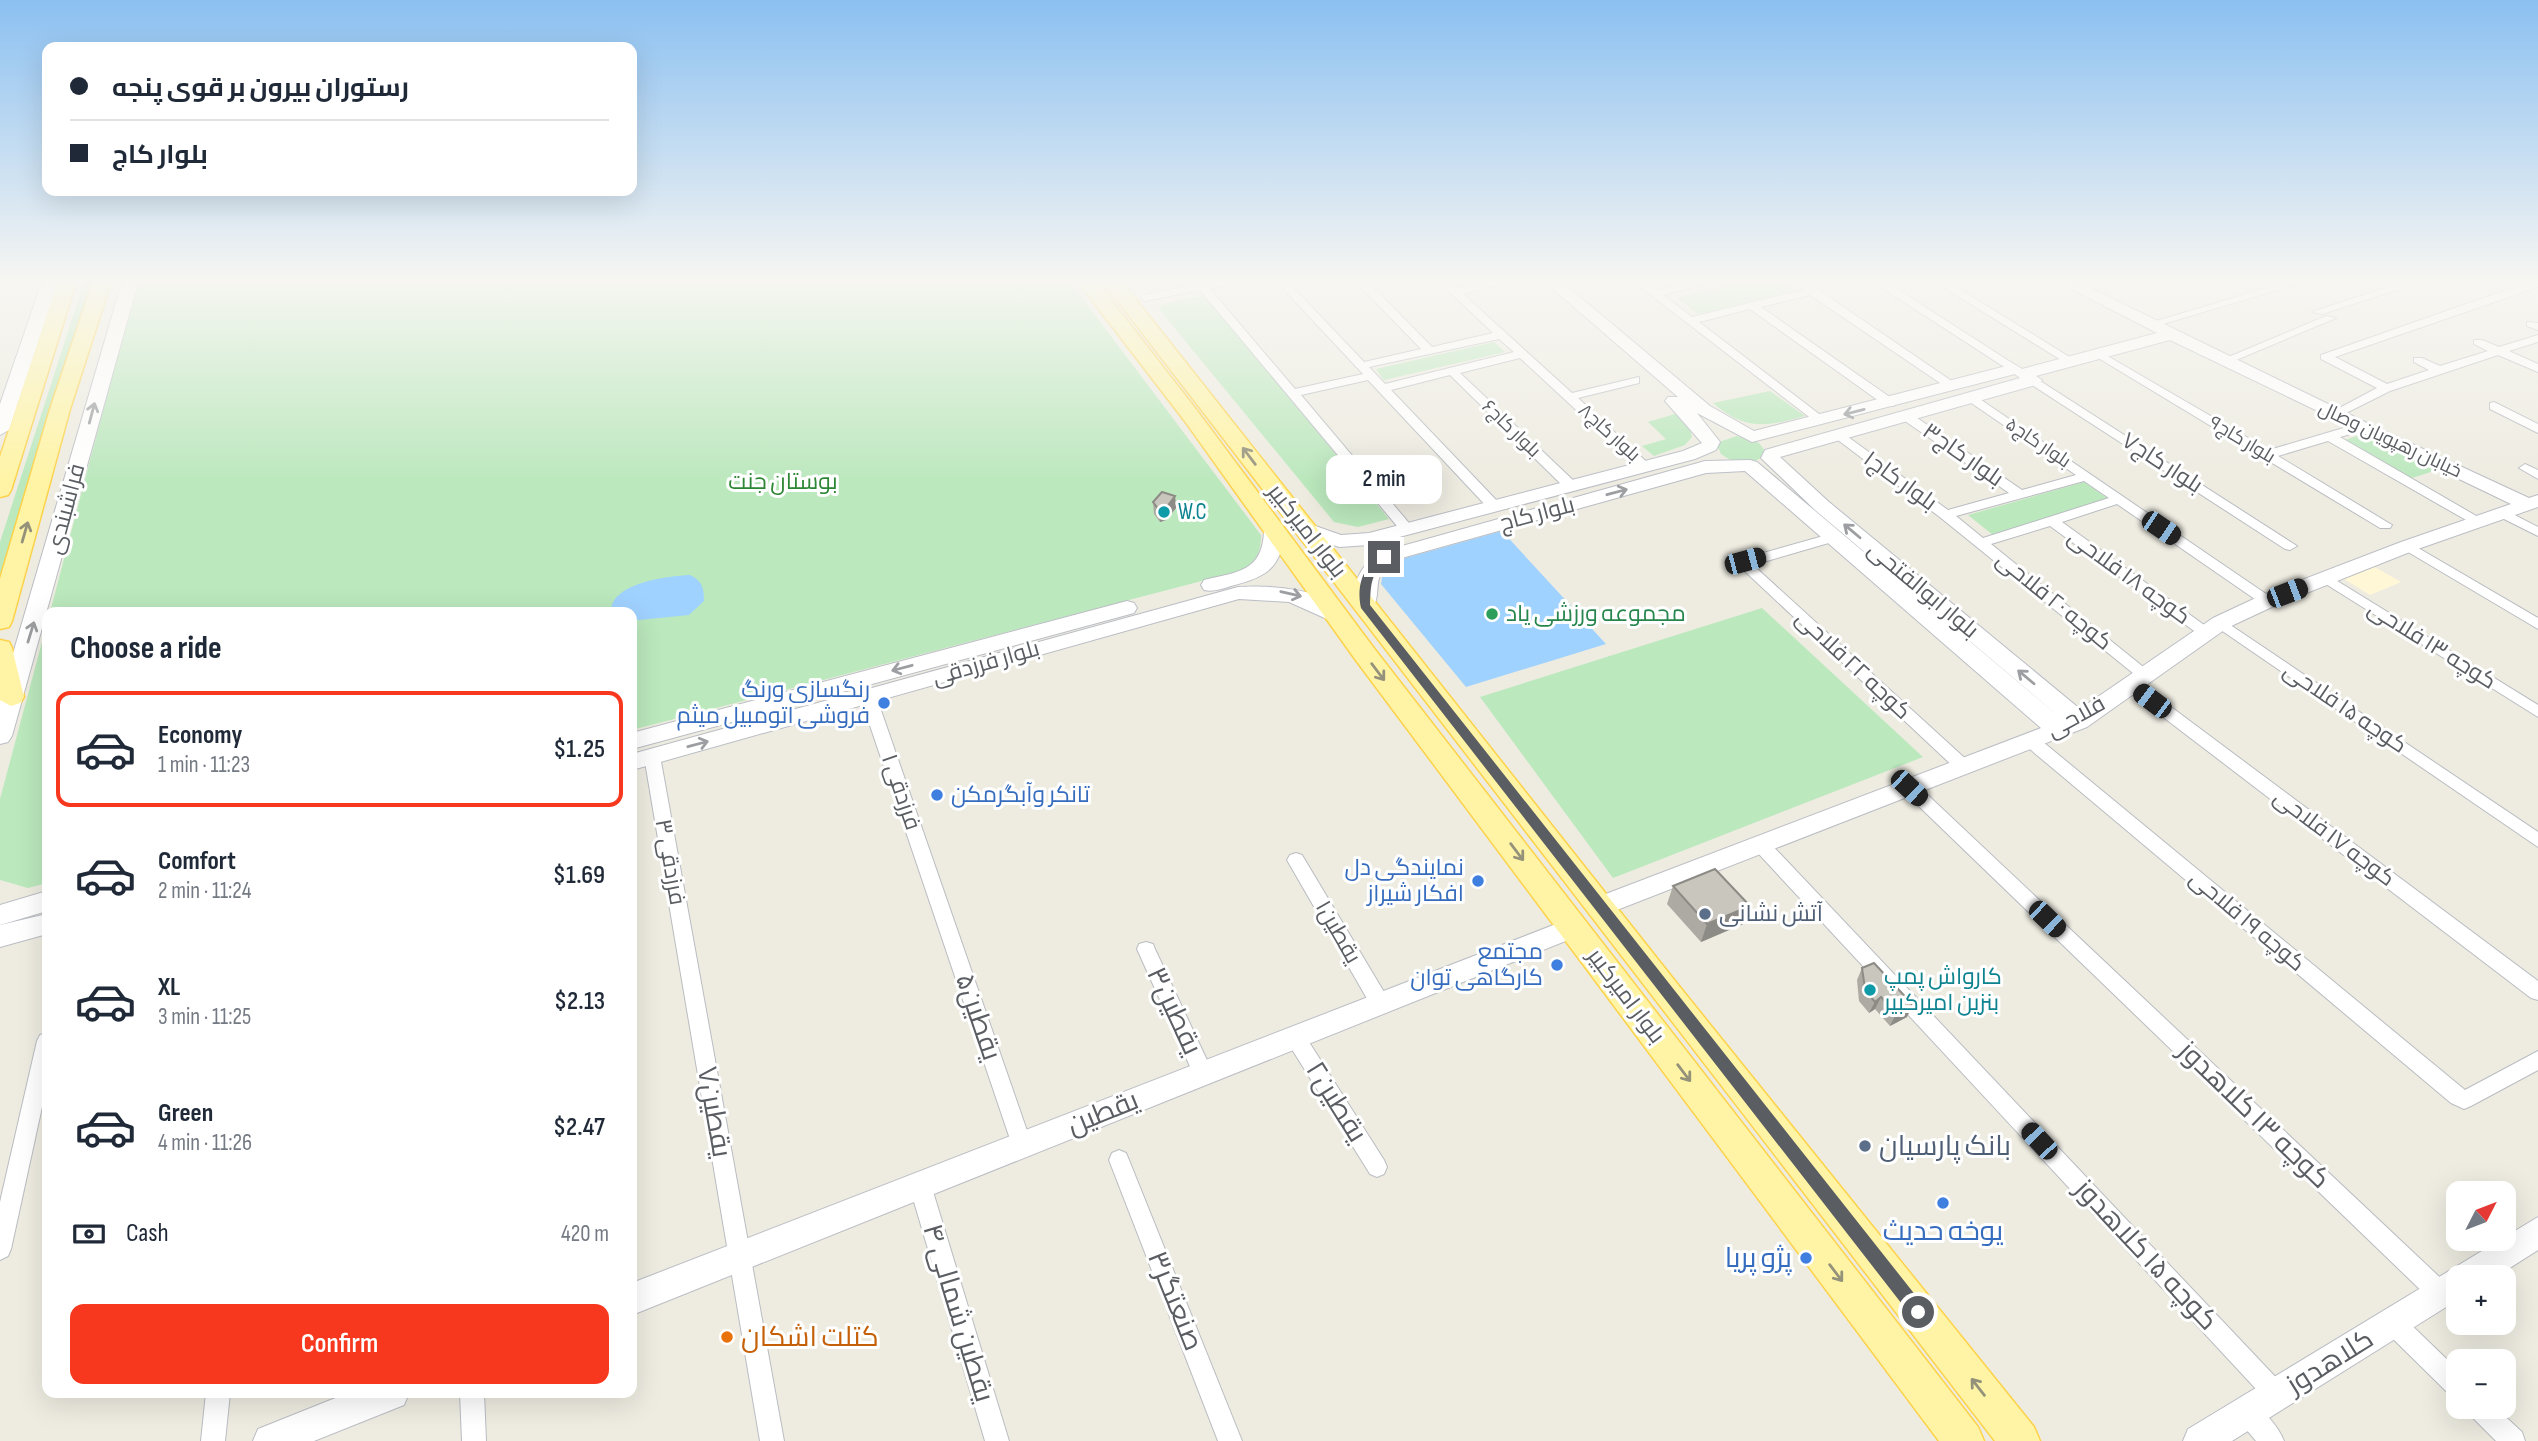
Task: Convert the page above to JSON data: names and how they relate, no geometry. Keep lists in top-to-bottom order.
{
  "streets": {
    "main road": [
      "فراشبندی",
      "بلوار امیرکبیر",
      "بلوار فرزدقی",
      "کلاهدوز"
    ],
    "street": [
      "بلوار کاج۶",
      "بلوار کاج۸",
      "بلوار کاج۹",
      "خیابان رهپویان وصال",
      "بلوار کاج۵",
      "بلوار کاج۳",
      "بلوار کاج۷",
      "بلوار کاج۱",
      "بلوار کاج",
      "کوچه ۱۸ فلاحی",
      "بلوار ابوالفتحی",
      "کوچه ۲۰ فلاحی",
      "کوچه ۱۳ فلاحی",
      "کوچه ۲۲ فلاحی",
      "کوچه ۱۵ فلاحی",
      "فلاحی",
      "فرزدقی ۱",
      "کوچه ۱۷ فلاحی",
      "فرزدقی ۳",
      "کوچه ۱۹ فلاحی",
      "یقطین۱",
      "یقطین۳",
      "یقطین۵",
      "یقطین۲",
      "یقطین۷",
      "یقطین",
      "کوچه ۱۳ کلاهدوز",
      "کوچه ۱۵ کلاهدوز",
      "صنعتگر۳",
      "یقطین شمالی ۴"
    ]
  },
  "crossings": [
    ["بلوار کاج۶", "بلوار کاج"],
    ["بلوار کاج۸", "بلوار کاج"],
    ["خیابان رهپویان وصال", "فلاحی"],
    ["بلوار کاج۵", "فلاحی"],
    ["بلوار کاج۱", "کوچه ۲۰ فلاحی"],
    ["بلوار کاج", "بلوار امیرکبیر"],
    ["بلوار کاج", "بلوار ابوالفتحی"],
    ["بلوار امیرکبیر", "بلوار فرزدقی"],
    ["بلوار امیرکبیر", "فلاحی"],
    ["بلوار امیرکبیر", "یقطین"],
    ["کوچه ۱۸ فلاحی", "کوچه ۱۵ فلاحی"],
    ["کوچه ۱۸ فلاحی", "فلاحی"],
    ["بلوار ابوالفتحی", "کوچه ۲۲ فلاحی"],
    ["بلوار ابوالفتحی", "فلاحی"],
    ["کوچه ۲۰ فلاحی", "فلاحی"],
    ["کوچه ۲۰ فلاحی", "کوچه ۱۷ فلاحی"],
    ["کوچه ۱۳ فلاحی", "فلاحی"],
    ["بلوار فرزدقی", "فرزدقی ۱"],
    ["بلوار فرزدقی", "فرزدقی ۳"],
    ["کوچه ۲۲ فلاحی", "فلاحی"],
    ["کوچه ۱۵ فلاحی", "فلاحی"],
    ["فلاحی", "کوچه ۱۷ فلاحی"],
    ["فلاحی", "کوچه ۱۹ فلاحی"],
    ["فلاحی", "کوچه ۱۳ کلاهدوز"],
    ["فلاحی", "کوچه ۱۵ کلاهدوز"],
    ["فرزدقی ۱", "یقطین۵"],
    ["فرزدقی ۳", "یقطین۷"],
    ["یقطین۱", "یقطین"],
    ["یقطین۳", "یقطین"],
    ["یقطین۵", "یقطین"],
    ["یقطین۲", "یقطین"],
    ["یقطین۷", "یقطین"],
    ["یقطین", "یقطین شمالی ۴"],
    ["کوچه ۱۵ کلاهدوز", "کلاهدوز"]
  ],
  "one_way": ["فراشبندی"],
  "parks": ["بوستان جنت"],
  "places": [
    "W.C",
    "مجموعه ورزشی یاد",
    "رنگسازی ورنگ فروشی اتومبیل میثم",
    "تانکر وآبگرمکن",
    "نمایندگی دل افکار شیراز",
    "آتش نشانی",
    "مجتمع کارگاهی توان",
    "کارواش پمپ بنزین امیرکبیر",
    "بانک پارسیان",
    "یوخه حدیث",
    "پژو پریا",
    "کتلت اشکان"
  ],
  "north": "top right",
  "page": {
    "banner": ["رستوران بیرون بر قوی پنجه", "بلوار کاج"],
    "bubble": "2 min",
    "heading": "Choose a ride",
    "list": [
      {
        "name": "Economy",
        "note": "1 min · 11:23",
        "value": "$1.25"
      },
      {
        "name": "Comfort",
        "note": "2 min · 11:24",
        "value": "$1.69"
      },
      {
        "name": "XL",
        "note": "3 min · 11:25",
        "value": "$2.13"
      },
      {
        "name": "Green",
        "note": "4 min · 11:26",
        "value": "$2.47"
      }
    ],
    "map_buttons": ["+", "−"],
    "pay": ["Cash", "420 m"],
    "buttons": "Confirm"
  }
}
